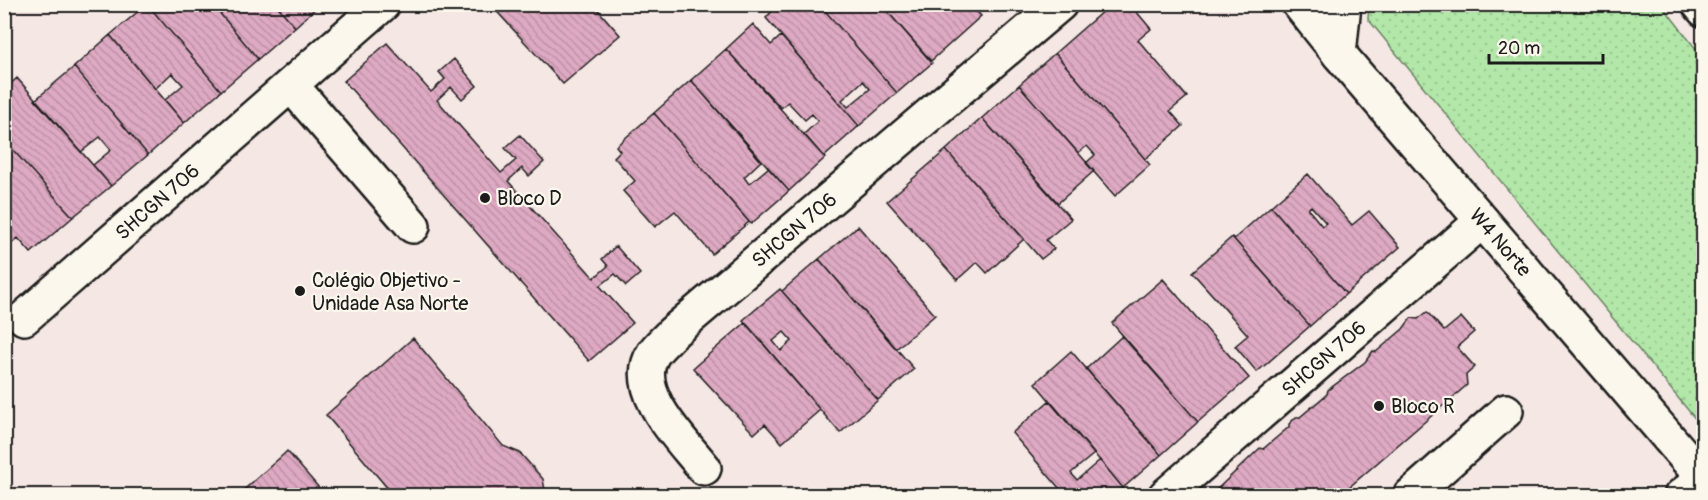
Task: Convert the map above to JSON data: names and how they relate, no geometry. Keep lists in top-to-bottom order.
{
  "streets": {
    "street": ["SHCGN 706", "W4 Norte"]
  },
  "crossings": [
    ["SHCGN 706", "W4 Norte"]
  ],
  "places": ["Bloco D", "Colégio Objetivo - Unidade Asa Norte", "Bloco R"],
  "scale_bar": "20 m"
}
